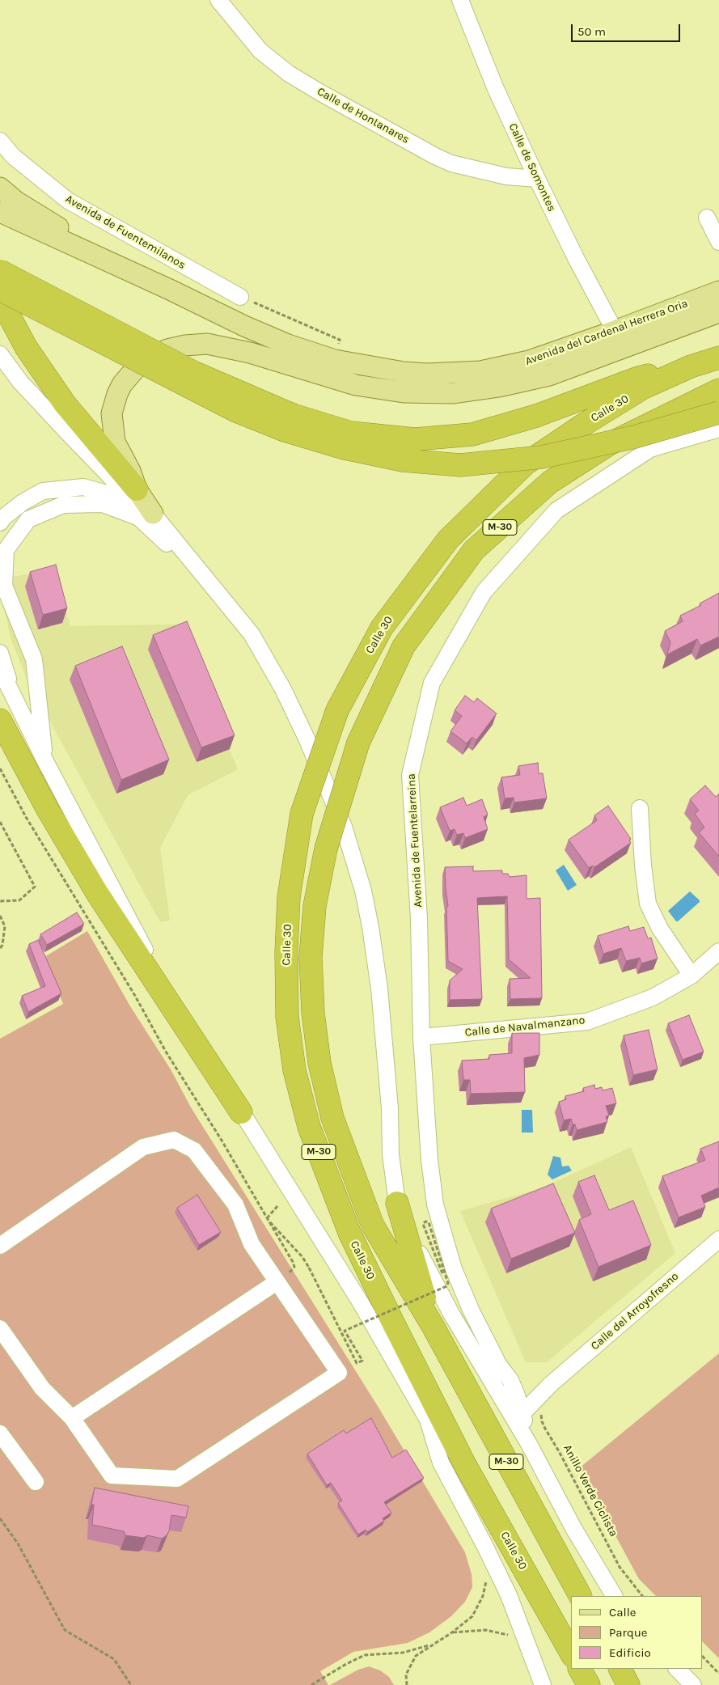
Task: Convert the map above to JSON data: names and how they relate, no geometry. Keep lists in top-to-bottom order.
{
  "streets": {
    "highway": ["Calle 30", "M-30"],
    "main road": ["Avenida del Cardenal Herrera Oria"],
    "street": [
      "Calle de Hontanares",
      "Calle de Somontes",
      "Avenida de Fuentemilanos",
      "Avenida de Fuentelarreina",
      "Calle de Navalmanzano",
      "Calle del Arroyofresno"
    ],
    "path": ["Anillo Verde Ciclista"]
  },
  "crossings": [
    ["Calle de Hontanares", "Calle de Somontes"],
    ["Calle de Somontes", "Avenida del Cardenal Herrera Oria"],
    ["Avenida de Fuentelarreina", "Calle de Navalmanzano"],
    ["Avenida de Fuentelarreina", "Calle del Arroyofresno"]
  ],
  "legend": ["Calle", "Parque", "Edificio"],
  "scale_bar": "50 m"
}
